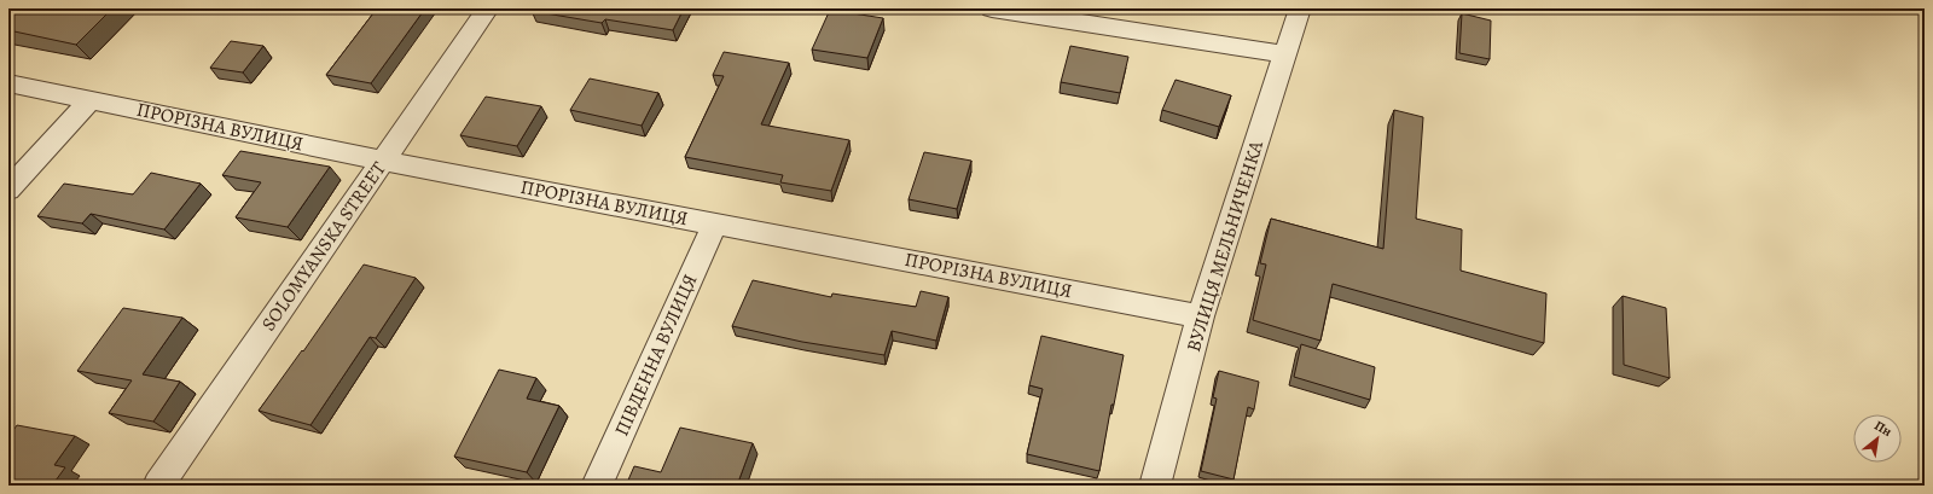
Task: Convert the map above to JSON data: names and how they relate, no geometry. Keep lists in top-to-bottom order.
{
  "streets": {
    "street": [
      "ПРОРІЗНА ВУЛИЦЯ",
      "SOLOMYANSKA STREET",
      "ВУЛИЦЯ МЕЛЬНИЧЕНКА",
      "ПІВДЕННА ВУЛИЦЯ"
    ]
  },
  "crossings": [
    ["ПРОРІЗНА ВУЛИЦЯ", "SOLOMYANSKA STREET"],
    ["ПРОРІЗНА ВУЛИЦЯ", "ВУЛИЦЯ МЕЛЬНИЧЕНКА"],
    ["ПРОРІЗНА ВУЛИЦЯ", "ПІВДЕННА ВУЛИЦЯ"]
  ],
  "north": "top right"
}
